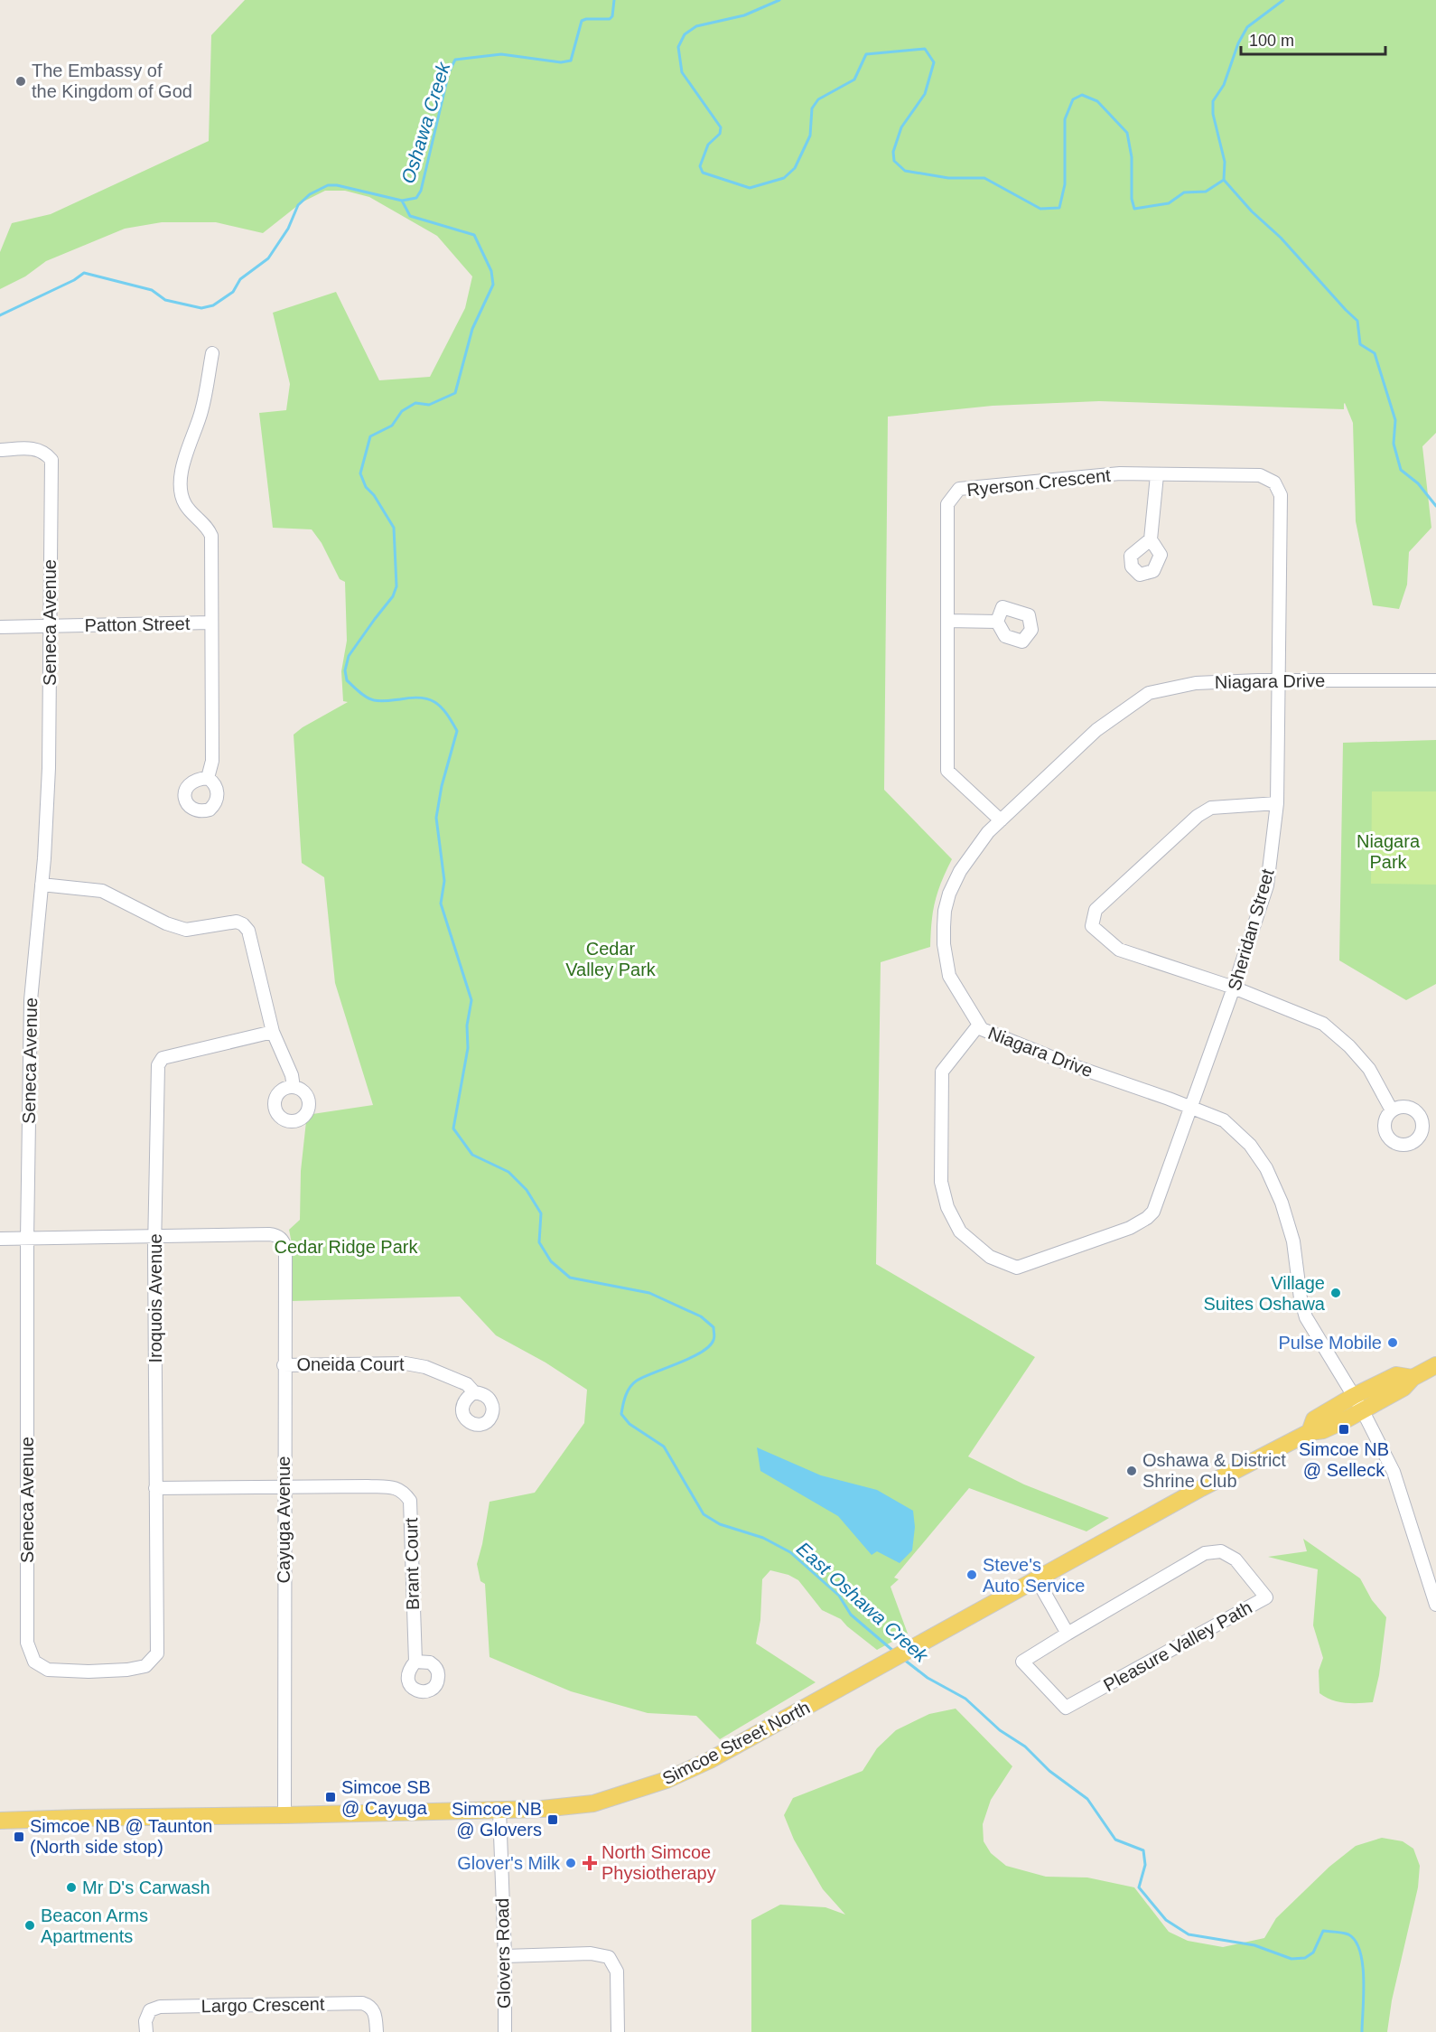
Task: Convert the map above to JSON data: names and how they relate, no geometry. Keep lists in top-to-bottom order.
{
  "streets": {
    "main road": ["Simcoe Street North"],
    "street": [
      "Ryerson Crescent",
      "Seneca Avenue",
      "Patton Street",
      "Niagara Drive",
      "Sheridan Street",
      "Iroquois Avenue",
      "Oneida Court",
      "Cayuga Avenue",
      "Brant Court",
      "Pleasure Valley Path",
      "Glovers Road",
      "Largo Crescent"
    ]
  },
  "crossings": [
    ["Ryerson Crescent", "Niagara Drive"],
    ["Ryerson Crescent", "Sheridan Street"],
    ["Seneca Avenue", "Patton Street"],
    ["Seneca Avenue", "Iroquois Avenue"],
    ["Niagara Drive", "Sheridan Street"],
    ["Niagara Drive", "Simcoe Street North"],
    ["Iroquois Avenue", "Cayuga Avenue"],
    ["Iroquois Avenue", "Brant Court"],
    ["Oneida Court", "Cayuga Avenue"],
    ["Cayuga Avenue", "Brant Court"],
    ["Cayuga Avenue", "Simcoe Street North"],
    ["Simcoe Street North", "Glovers Road"]
  ],
  "water": ["Oshawa Creek", "East Oshawa Creek"],
  "parks": ["Niagara Park", "Cedar Valley Park", "Cedar Ridge Park"],
  "places": {
    "other": [
      "The Embassy of the Kingdom of God",
      "Village Suites Oshawa",
      "Pulse Mobile",
      "Oshawa & District Shrine Club",
      "Steve's Auto Service",
      "Glover's Milk",
      "Mr D's Carwash",
      "Beacon Arms Apartments"
    ],
    "transit": [
      "Simcoe NB @ Selleck",
      "Simcoe SB @ Cayuga",
      "Simcoe NB @ Glovers",
      "Simcoe NB @ Taunton (North side stop)"
    ],
    "health": ["North Simcoe Physiotherapy"]
  },
  "scale_bar": "100 m"
}
